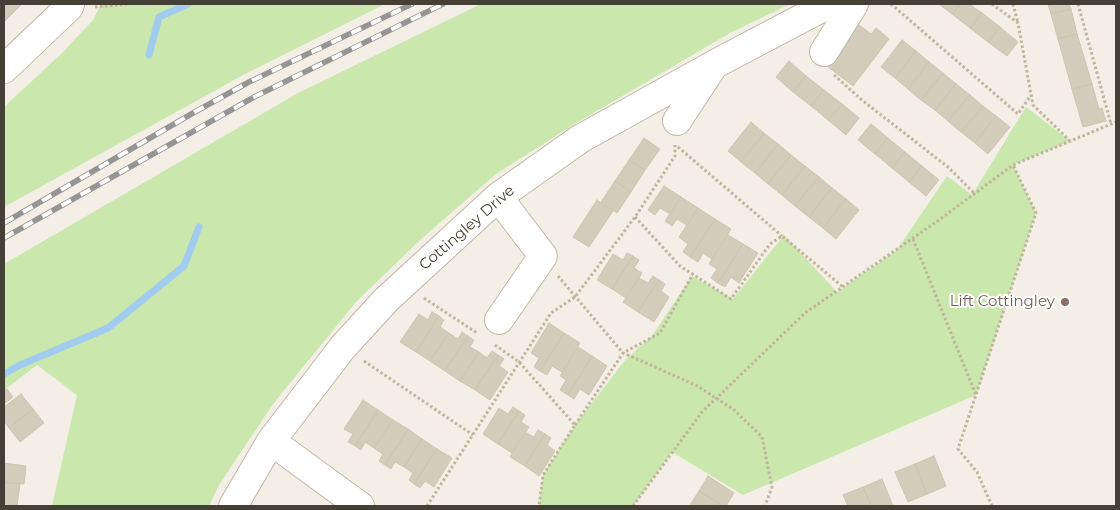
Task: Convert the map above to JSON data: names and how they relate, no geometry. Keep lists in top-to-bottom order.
{
  "streets": {
    "street": ["Cottingley Drive"]
  },
  "places": ["Lift Cottingley"]
}
